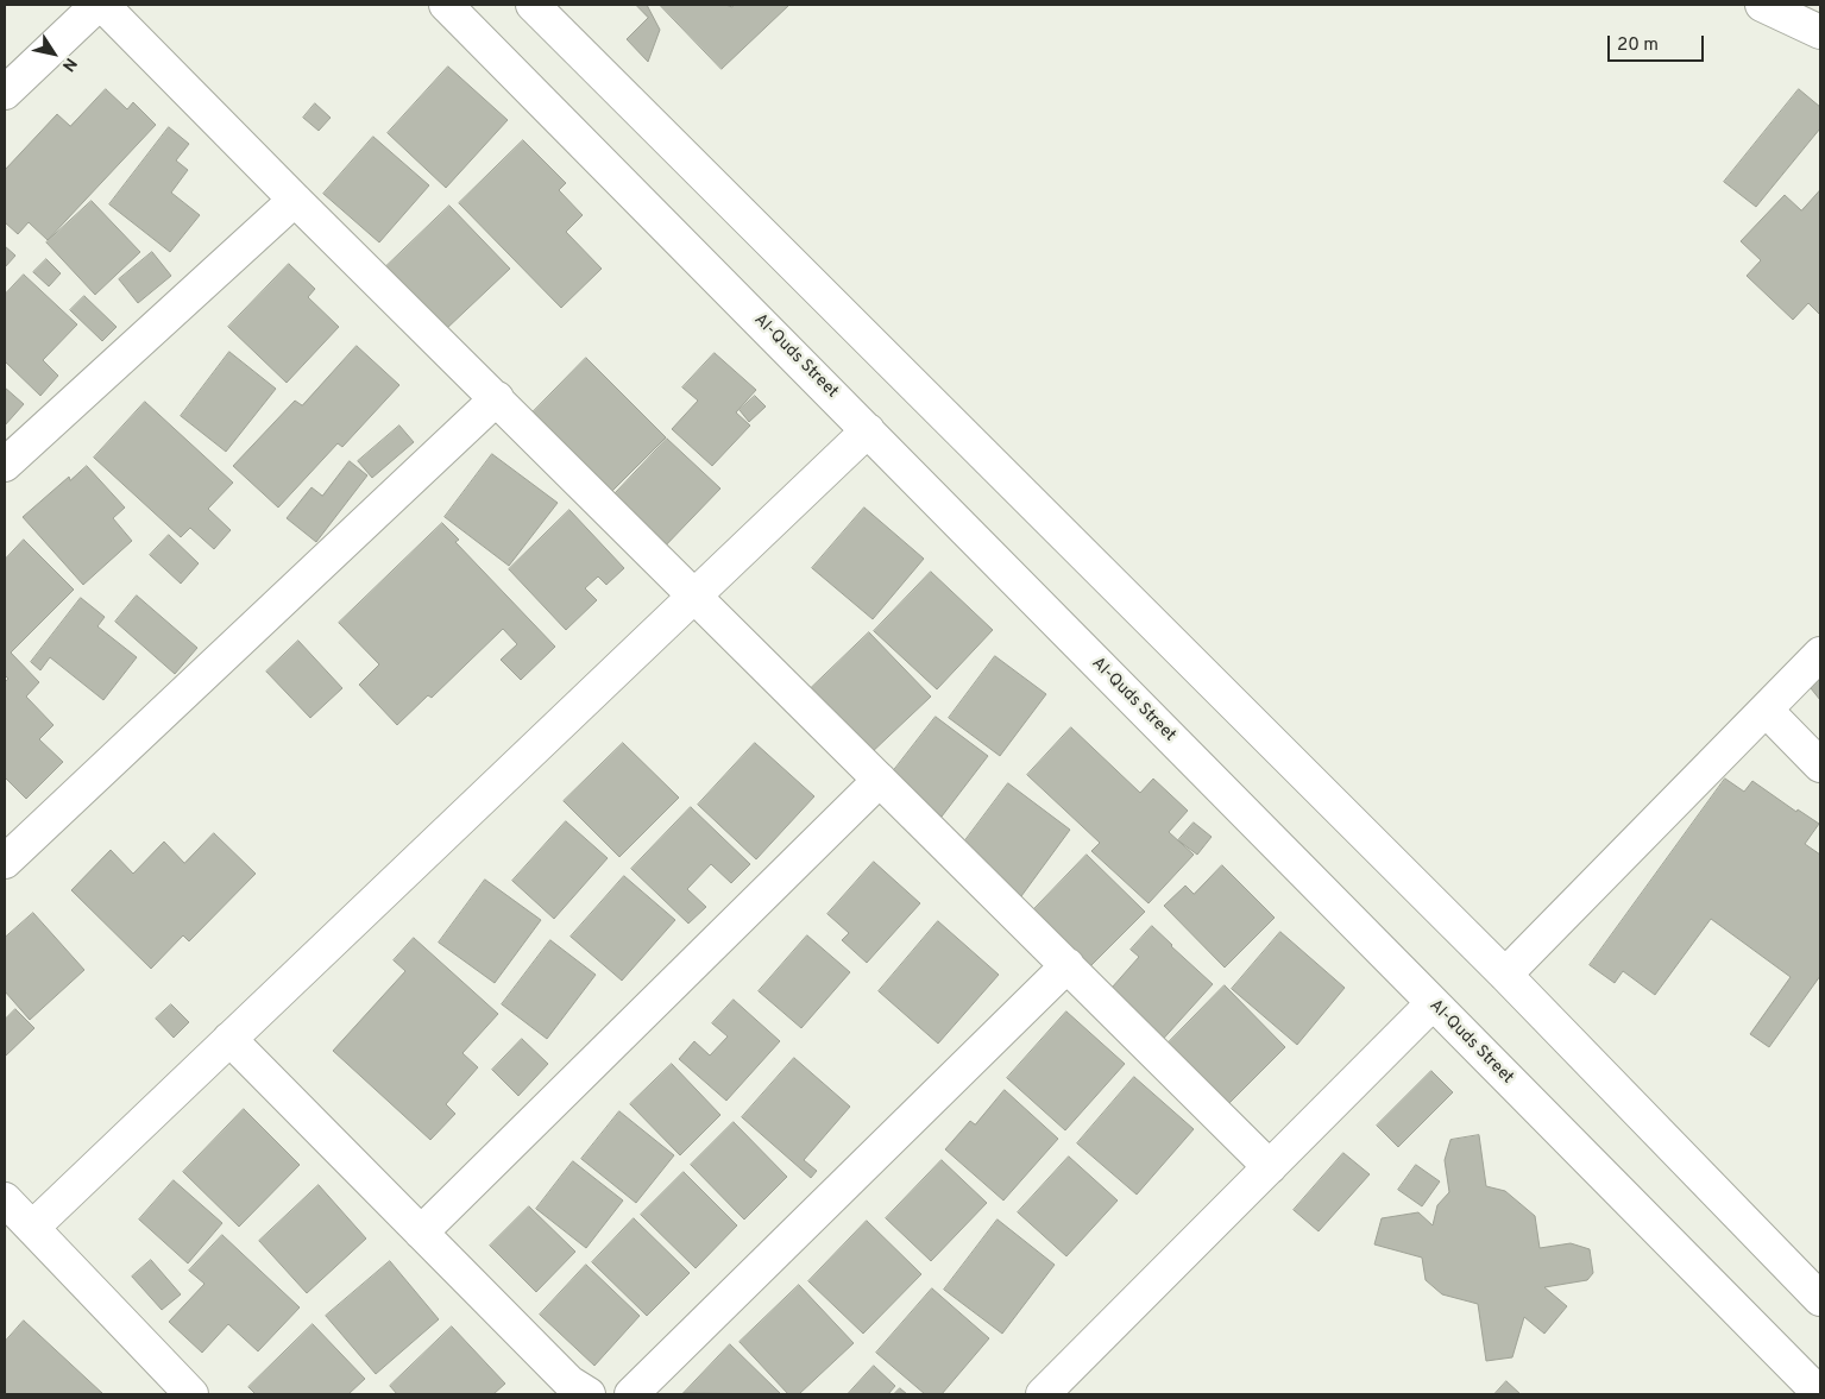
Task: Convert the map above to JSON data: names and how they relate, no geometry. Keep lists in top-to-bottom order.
{
  "streets": {
    "street": ["Al-Quds Street"]
  },
  "scale_bar": "20 m",
  "north": "bottom right"
}
